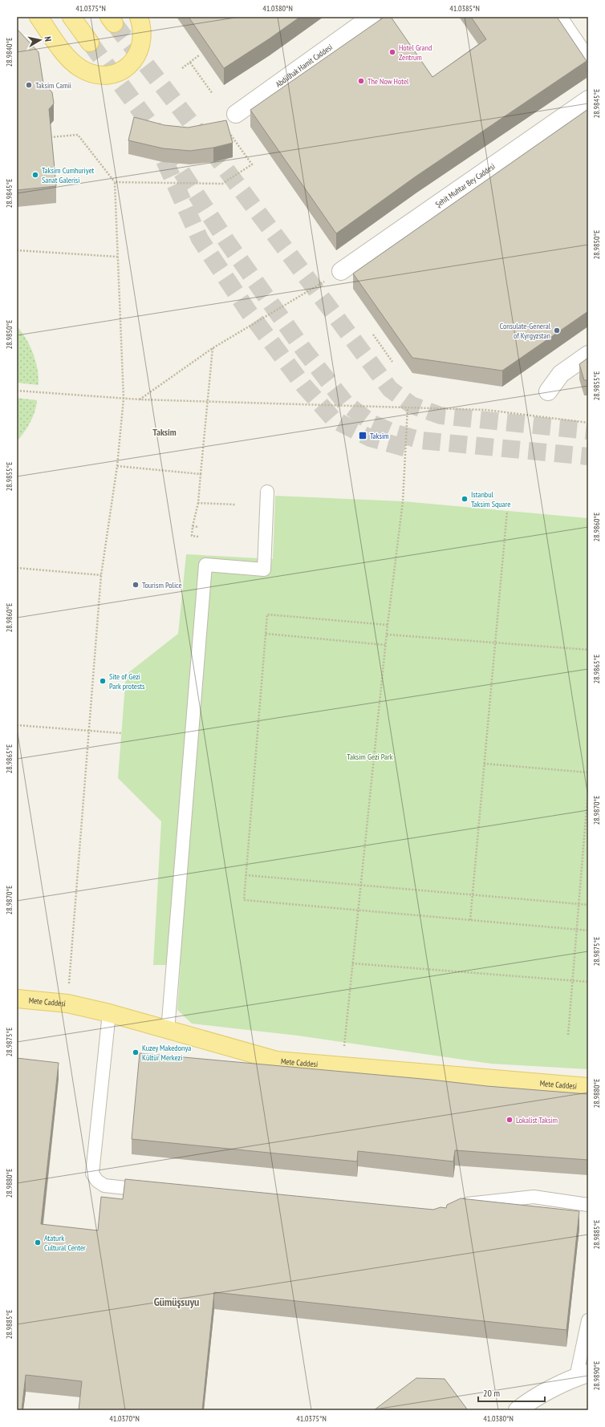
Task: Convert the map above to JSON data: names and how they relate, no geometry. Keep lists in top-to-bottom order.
{
  "streets": {
    "main road": ["Mete Caddesi"],
    "street": ["Abdülhak Hamit Caddesi", "Şehit Muhtar Bey Caddesi"]
  },
  "districts": ["Taksim", "Gümüşsuyu"],
  "parks": ["Taksim Gezi Park"],
  "places": {
    "other": [
      "Hotel Grand Zentrum",
      "The Now Hotel",
      "Taksim Camii",
      "Taksim Cumhuriyet Sanat Galerisi",
      "Consulate-General of Kyrgyzstan",
      "Istanbul Taksim Square",
      "Tourism Police",
      "Site of Gezi Park protests",
      "Kuzey Makedonya Kültür Merkezi",
      "Lokalist Taksim",
      "Ataturk Cultural Center"
    ],
    "transit": ["Taksim"]
  },
  "scale_bar": "20 m",
  "north": "right",
  "coordinates": [
    "41.0375°N",
    "41.0380°N",
    "41.0385°N",
    "28.9840°E",
    "28.9845°E",
    "28.9850°E",
    "28.9855°E",
    "28.9860°E",
    "28.9865°E",
    "28.9870°E",
    "28.9875°E",
    "28.9880°E",
    "28.9885°E",
    "28.9890°E",
    "41.0370°N"
  ]
}
